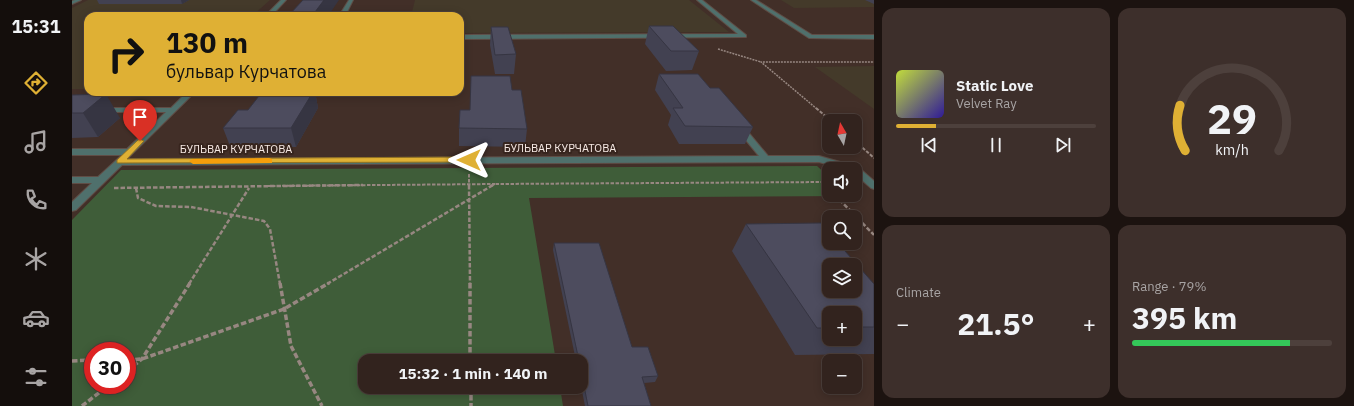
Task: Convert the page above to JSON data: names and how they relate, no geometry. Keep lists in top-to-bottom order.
{
  "streets": {
    "street": ["БУЛЬВАР КУРЧАТОВА"]
  },
  "north": "top",
  "page": {
    "tabs": "15:31",
    "turn": ["130 m", "бульвар Курчатова"],
    "song": ["Static Love", "Velvet Ray"],
    "map_buttons": ["+", "−"],
    "tile": [
      "Climate",
      ["Range · 79%", "395 km"]
    ],
    "heat": ["−", "21.5°", "+"],
    "limit": "30",
    "trip": "15:32 · 1 min · 140 m",
    "gauge": ["29", "km/h"]
  }
}
